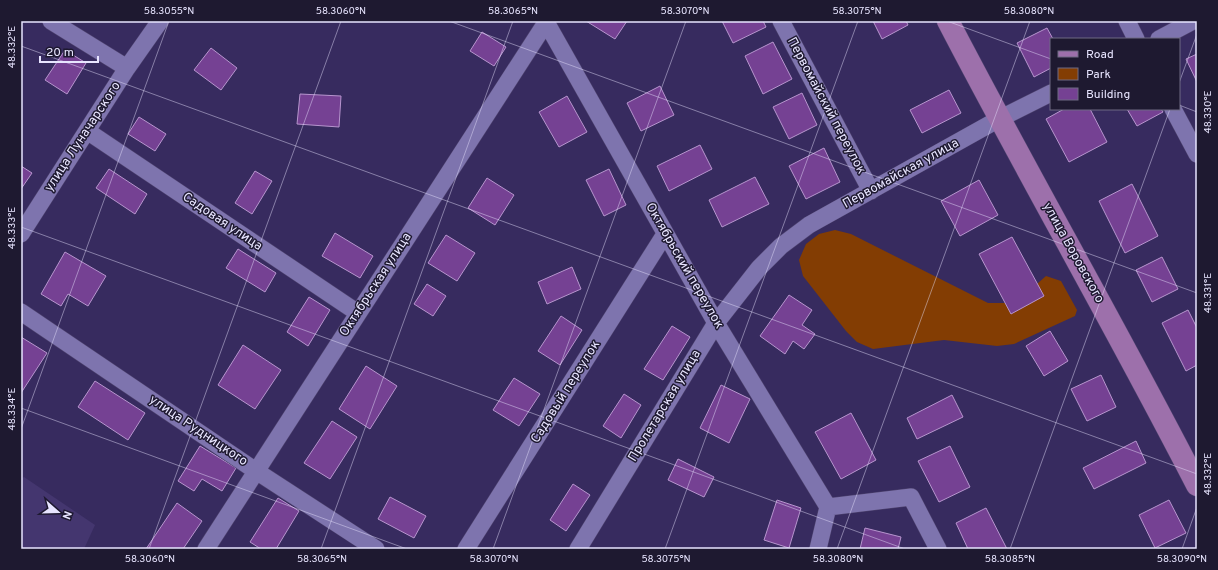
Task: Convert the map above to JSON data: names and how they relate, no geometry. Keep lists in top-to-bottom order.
{
  "streets": {
    "street": [
      "Первомайский переулок",
      "улица Луначарского",
      "Первомайская улица",
      "Садовая улица",
      "улица Воровского",
      "Октябрьский переулок",
      "Октябрьская улица",
      "Садовый переулок",
      "Пролетарская улица",
      "улица Рудницкого"
    ]
  },
  "crossings": [
    ["Первомайский переулок", "Первомайская улица"],
    ["улица Луначарского", "Садовая улица"],
    ["Первомайская улица", "улица Воровского"],
    ["Первомайская улица", "Пролетарская улица"],
    ["Садовая улица", "Октябрьская улица"],
    ["Октябрьский переулок", "Октябрьская улица"],
    ["Октябрьский переулок", "Садовый переулок"],
    ["Октябрьский переулок", "Пролетарская улица"],
    ["Октябрьская улица", "улица Рудницкого"]
  ],
  "legend": ["Road", "Park", "Building"],
  "scale_bar": "20 m",
  "north": "right",
  "coordinates": [
    "58.3055°N",
    "58.3060°N",
    "58.3065°N",
    "58.3070°N",
    "58.3075°N",
    "58.3080°N",
    "48.332°E",
    "48.330°E",
    "48.333°E",
    "48.331°E",
    "48.334°E",
    "58.3085°N",
    "58.3090°N"
  ]
}
